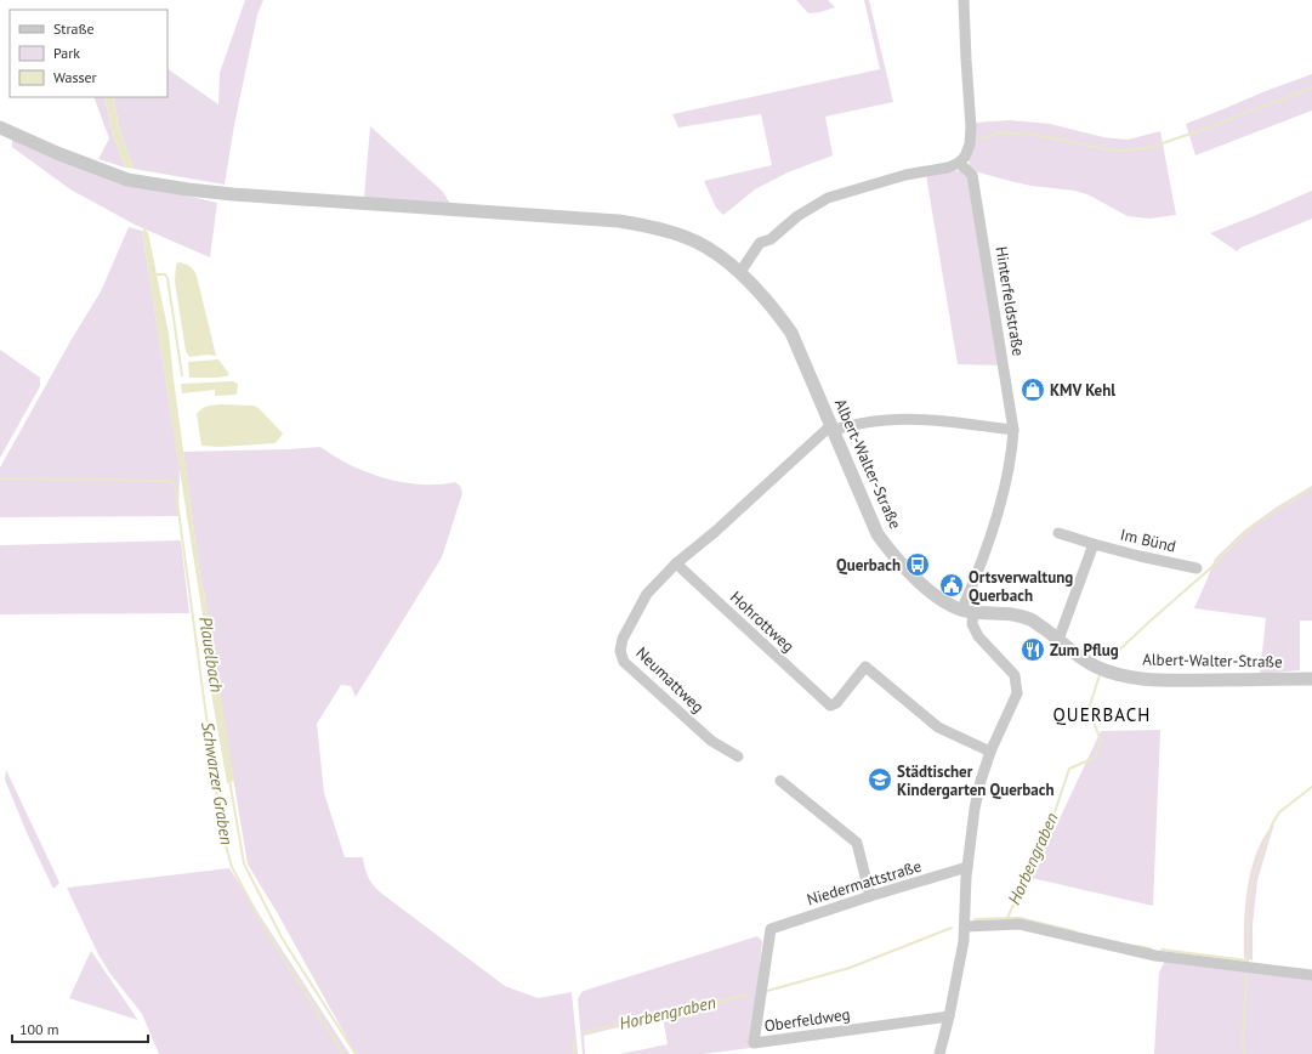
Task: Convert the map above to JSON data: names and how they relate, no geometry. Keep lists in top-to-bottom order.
{
  "streets": {
    "street": [
      "Hinterfeldstraße",
      "Albert-Walter-Straße",
      "Im Bünd",
      "Hohrottweg",
      "Neumattweg",
      "Niedermattstraße",
      "Oberfeldweg"
    ]
  },
  "crossings": [
    ["Hinterfeldstraße", "Albert-Walter-Straße"],
    ["Hohrottweg", "Neumattweg"],
    ["Niedermattstraße", "Oberfeldweg"]
  ],
  "districts": ["QUERBACH"],
  "water": ["Plauelbach", "Schwarzer Graben", "Horbengraben"],
  "places": {
    "shop": ["KMV Kehl"],
    "bus stop": ["Querbach"],
    "public building": ["Ortsverwaltung Querbach"],
    "restaurant": ["Zum Pflug"],
    "school or university": ["Städtischer Kindergarten Querbach"]
  },
  "legend": ["Straße", "Park", "Wasser"],
  "scale_bar": "100 m"
}
